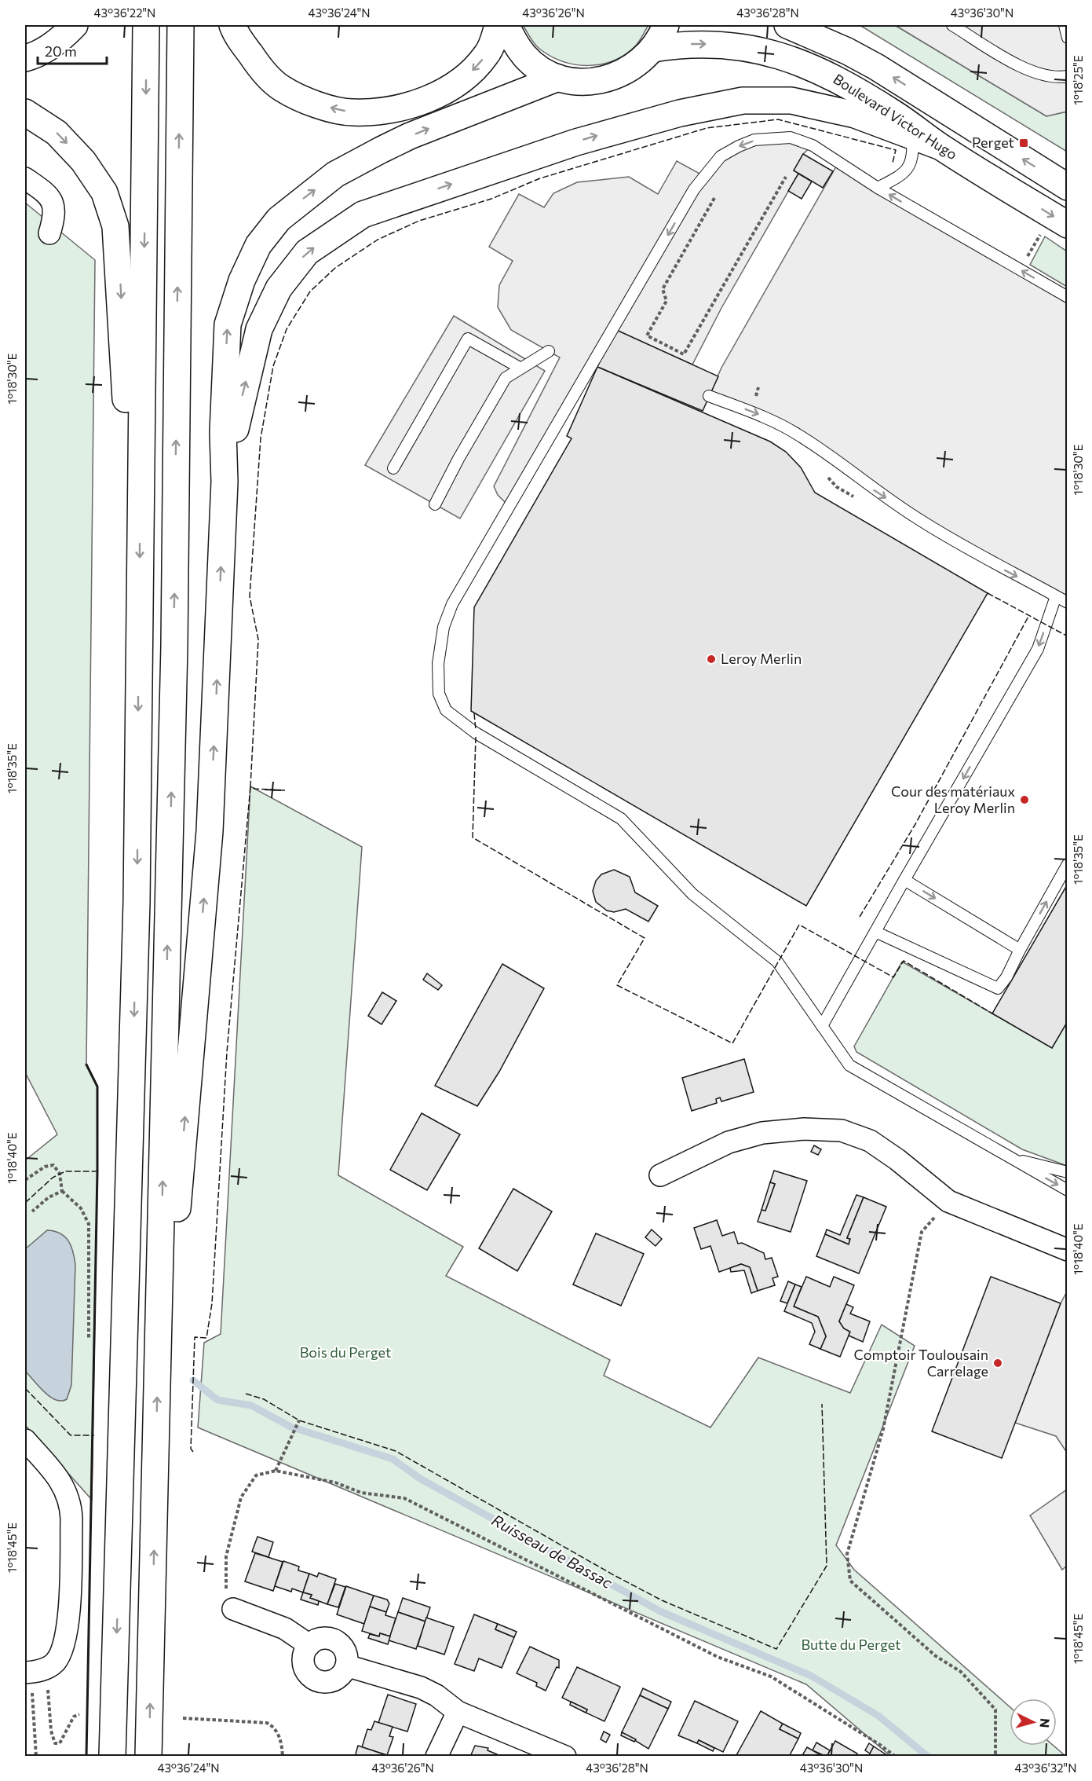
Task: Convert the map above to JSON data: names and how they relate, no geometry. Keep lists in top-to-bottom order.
{
  "streets": {
    "main road": ["Boulevard Victor Hugo"]
  },
  "water": ["Ruisseau de Bassac"],
  "parks": ["Bois du Perget", "Butte du Perget"],
  "places": {
    "transit": ["Perget"],
    "other": ["Leroy Merlin", "Cour des matériaux Leroy Merlin", "Comptoir Toulousain Carrelage"]
  },
  "scale_bar": "20 m",
  "north": "right",
  "coordinates": [
    "43°36'22\"N",
    "43°36'24\"N",
    "43°36'26\"N",
    "43°36'28\"N",
    "43°36'30\"N",
    "1°18'25\"E",
    "1°18'30\"E",
    "1°18'35\"E",
    "1°18'40\"E",
    "1°18'45\"E",
    "43°36'32\"N"
  ]
}
